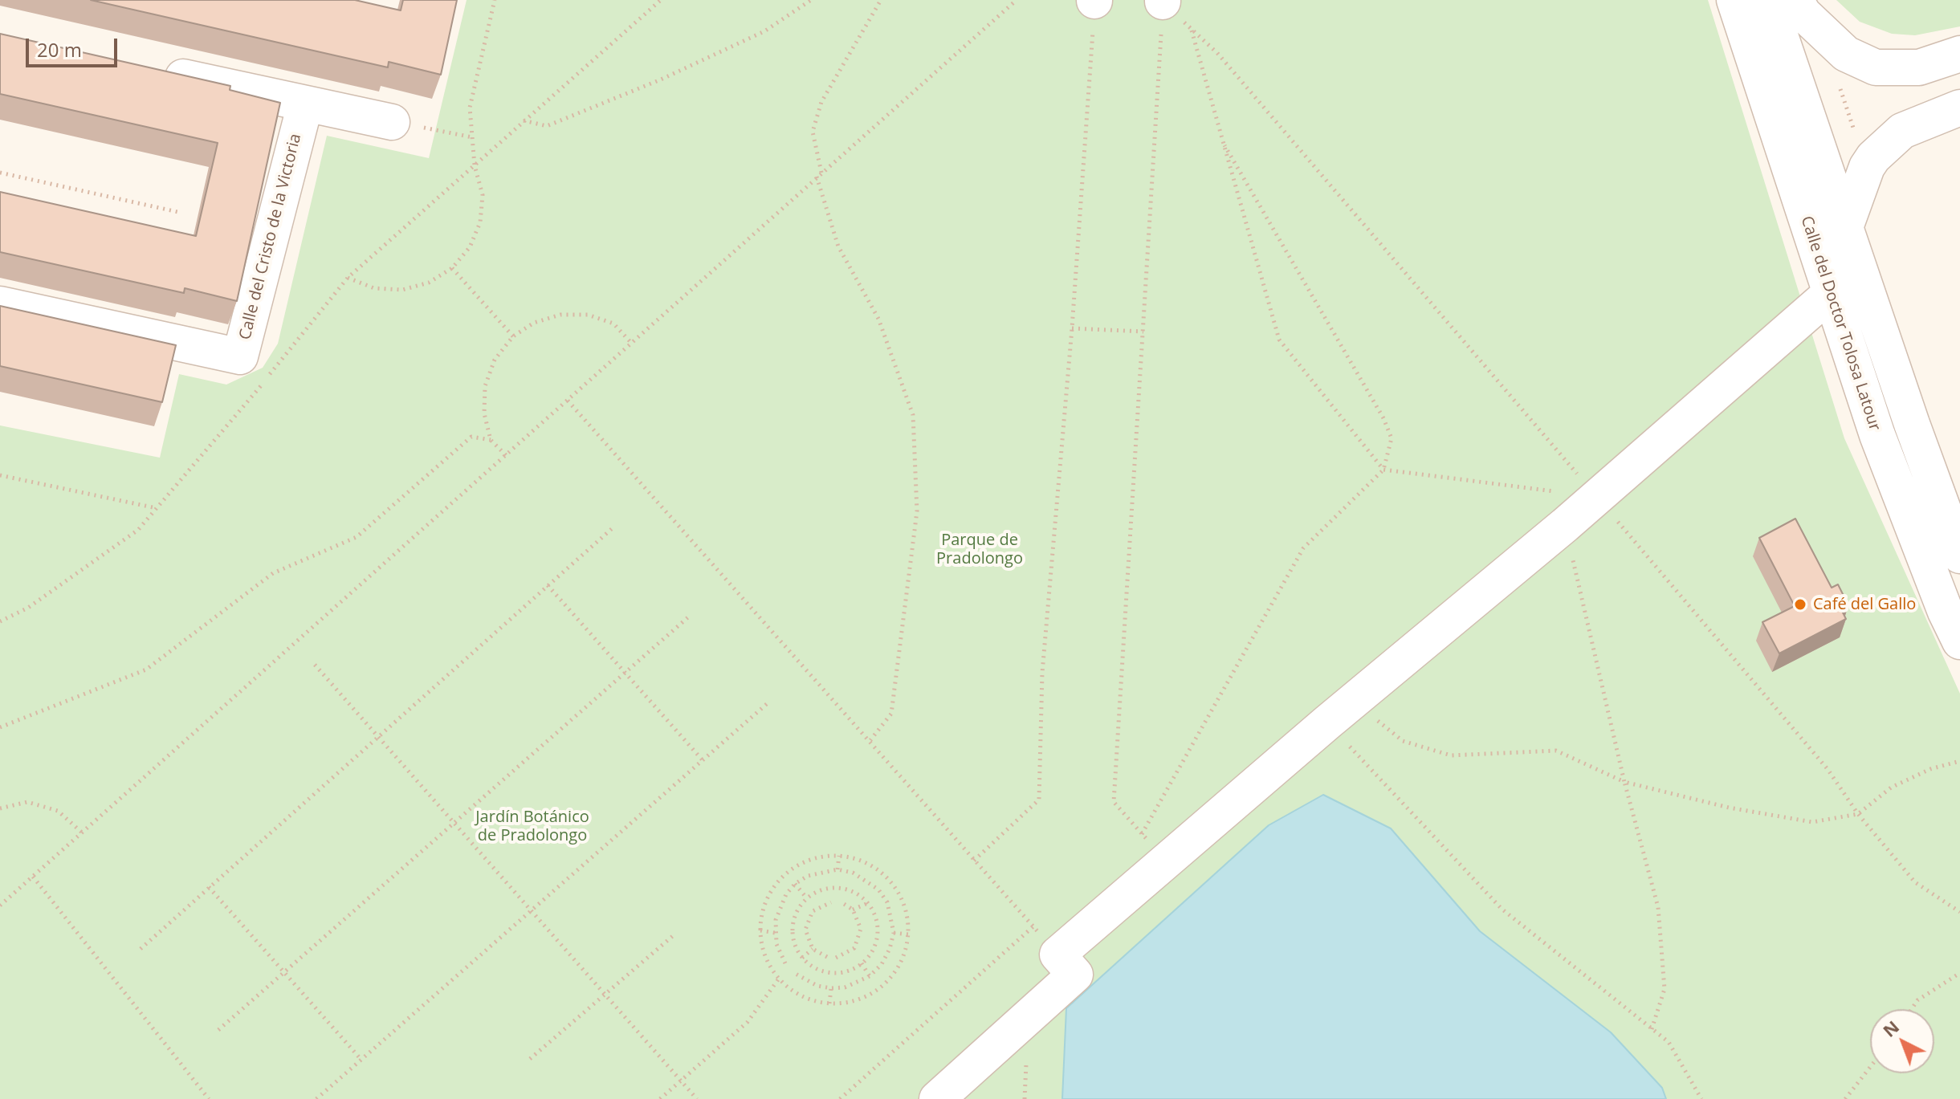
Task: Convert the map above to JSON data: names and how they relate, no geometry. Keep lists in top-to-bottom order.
{
  "streets": {
    "street": ["Calle del Cristo de la Victoria", "Calle del Doctor Tolosa Latour"]
  },
  "parks": ["Parque de Pradolongo", "Jardín Botánico de Pradolongo"],
  "places": ["Café del Gallo"],
  "scale_bar": "20 m",
  "north": "top left"
}
